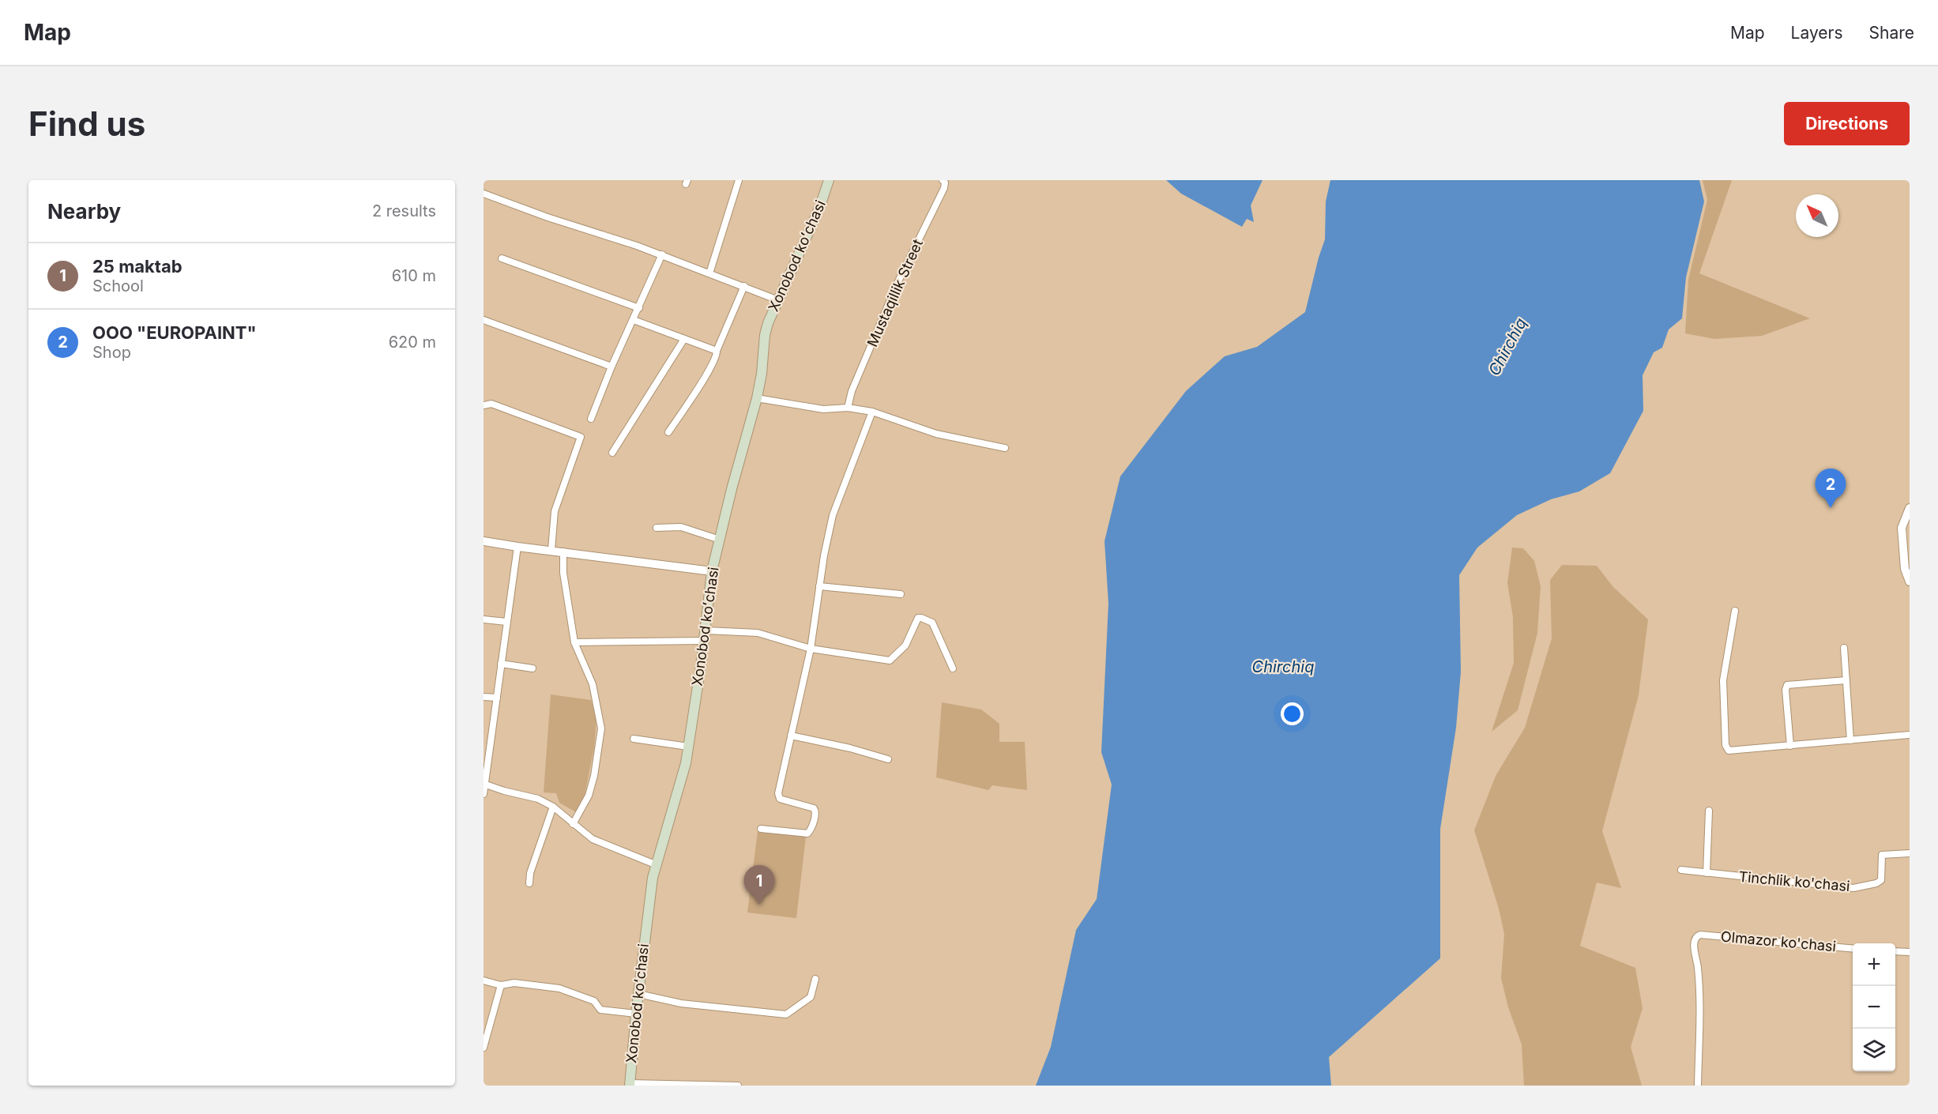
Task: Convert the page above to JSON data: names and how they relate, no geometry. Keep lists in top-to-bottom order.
{
  "streets": {
    "main road": ["Xonobod koʻchasi"],
    "street": ["Mustaqillik Street", "Tinchlik ko'chasi", "Olmazor ko'chasi"]
  },
  "water": ["Chirchiq"],
  "north": "top left",
  "page": {
    "header": "Map",
    "nav": ["Map", "Layers", "Share"],
    "buttons": "Directions",
    "title": "Find us",
    "heading": ["Nearby", "2 results"],
    "list": [
      {
        "mark": "1",
        "name": "25 maktab",
        "note": "School",
        "value": "610 m"
      },
      {
        "mark": "2",
        "name": "OOO \"EUROPAINT\"",
        "note": "Shop",
        "value": "620 m"
      }
    ],
    "pins": ["2", "1"],
    "map_buttons": ["+", "−"]
  }
}
